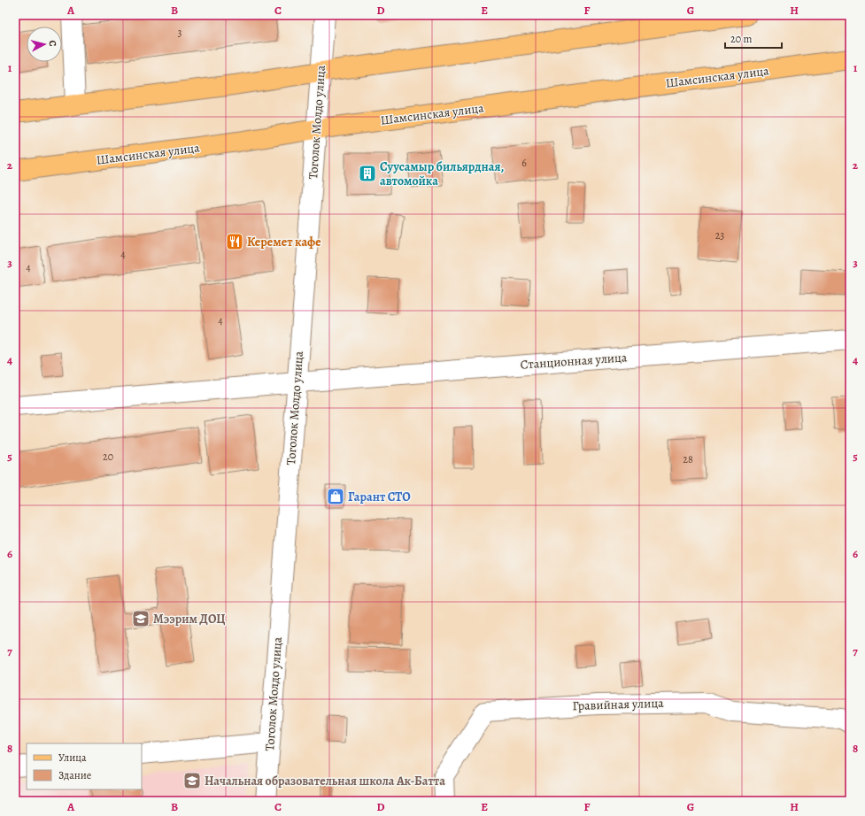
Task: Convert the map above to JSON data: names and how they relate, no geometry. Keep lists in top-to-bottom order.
{
  "streets": {
    "main road": ["Шамсинская улица"],
    "street": ["Тоголок Молдо улица", "Станционная улица", "Гравийная улица"]
  },
  "crossings": [
    ["Шамсинская улица", "Тоголок Молдо улица"],
    ["Тоголок Молдо улица", "Станционная улица"]
  ],
  "places": {
    "building": ["Суусамыр бильярдная, автомойка"],
    "restaurant": ["Керемет кафе"],
    "shop": ["Гарант СТО"],
    "school or university": ["Мээрим ДОЦ", "Начальная образовательная школа Ак-Батта"]
  },
  "house_numbers": [
    "3",
    "6",
    "23",
    "4",
    "4",
    "4",
    "20",
    "28"
  ],
  "legend": ["Улица", "Здание"],
  "scale_bar": "20 m",
  "north": "right",
  "grid": {
    "columns": [
      "A",
      "B",
      "C",
      "D",
      "E",
      "F",
      "G",
      "H"
    ],
    "rows": [
      "1",
      "2",
      "3",
      "4",
      "5",
      "6",
      "7",
      "8"
    ]
  }
}
